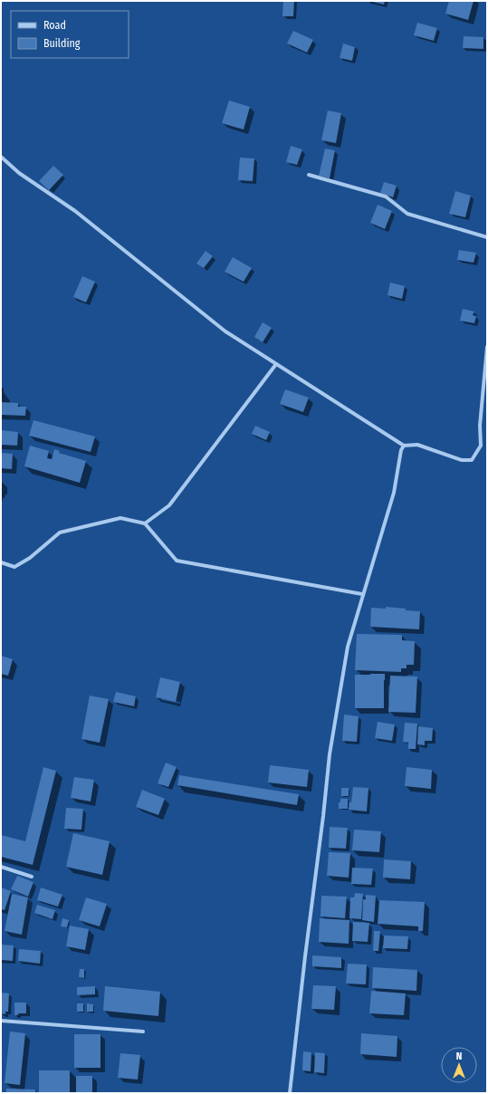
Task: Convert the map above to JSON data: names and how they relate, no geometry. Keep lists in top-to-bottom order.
{
  "legend": ["Road", "Building"],
  "north": "top"
}
